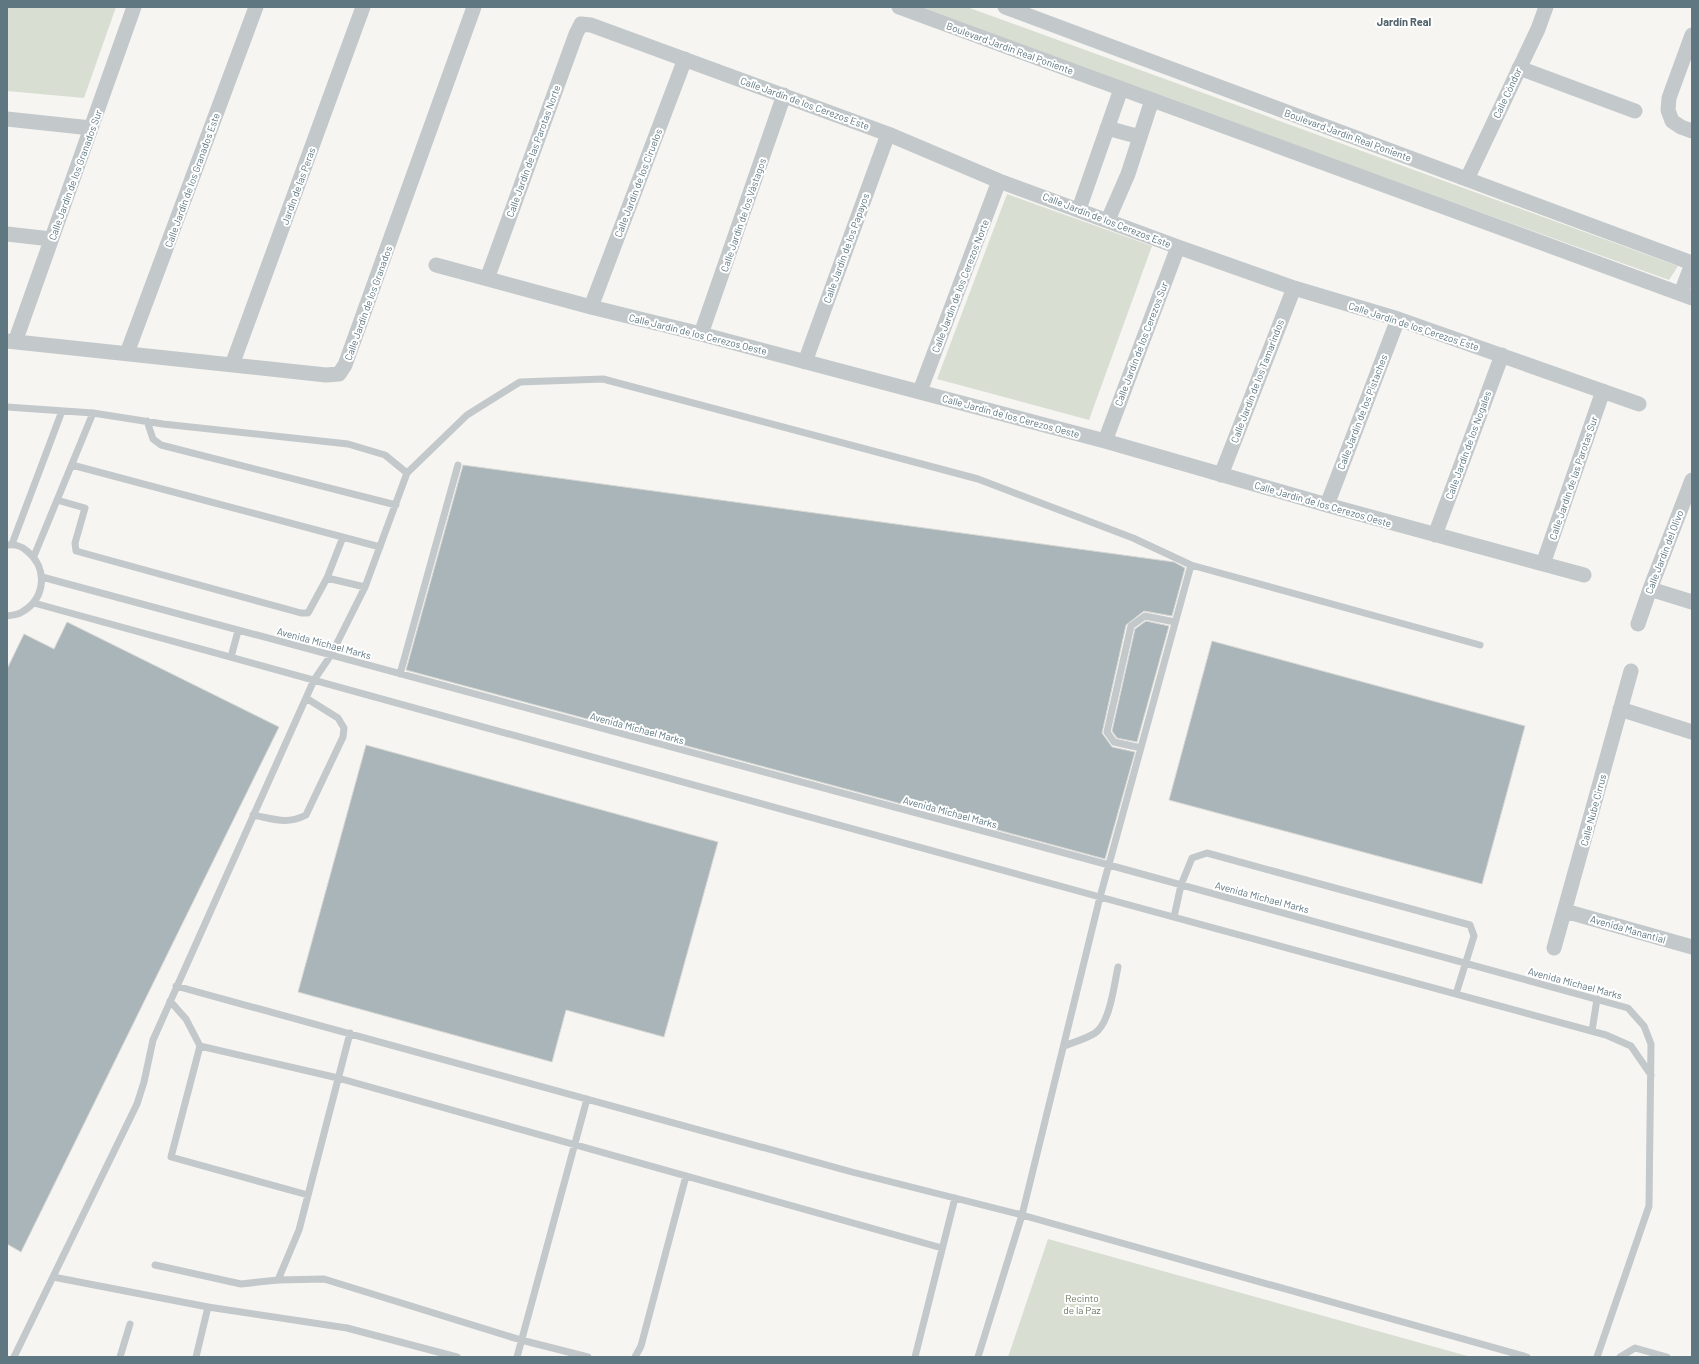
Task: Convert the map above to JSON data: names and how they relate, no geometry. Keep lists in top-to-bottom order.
{
  "streets": {
    "street": [
      "Boulevard Jardín Real Poniente",
      "Calle Cóndor",
      "Calle Jardín de los Cerezos Este",
      "Calle Jardín de las Parotas Norte",
      "Calle Jardín de los Granados Sur",
      "Calle Jardín de los Granados Este",
      "Calle Jardín de los Ciruelos",
      "Jardín de las Peras",
      "Calle Jardín de los Vástagos",
      "Calle Jardín de los Papayos",
      "Calle Jardín de los Cerezos Norte",
      "Calle Jardín de los Granados",
      "Calle Jardín de los Cerezos Oeste",
      "Calle Jardín de los Cerezos Sur",
      "Calle Jardín de los Tamarindos",
      "Calle Jardín de los Pistaches",
      "Calle Jardín de los Nogales",
      "Calle Jardín de las Parotas Sur",
      "Calle Jardín del Olivo",
      "Calle Nube Cirrus",
      "Avenida Manantial"
    ],
    "lane": ["Avenida Michael Marks"]
  },
  "crossings": [
    ["Boulevard Jardín Real Poniente", "Calle Cóndor"],
    ["Calle Jardín de los Cerezos Este", "Calle Jardín de las Parotas Norte"],
    ["Calle Jardín de los Cerezos Este", "Calle Jardín de los Ciruelos"],
    ["Calle Jardín de los Cerezos Este", "Calle Jardín de los Vástagos"],
    ["Calle Jardín de los Cerezos Este", "Calle Jardín de los Papayos"],
    ["Calle Jardín de los Cerezos Este", "Calle Jardín de los Cerezos Norte"],
    ["Calle Jardín de los Cerezos Este", "Calle Jardín de los Cerezos Sur"],
    ["Calle Jardín de los Cerezos Este", "Calle Jardín de los Tamarindos"],
    ["Calle Jardín de los Cerezos Este", "Calle Jardín de los Pistaches"],
    ["Calle Jardín de los Cerezos Este", "Calle Jardín de los Nogales"],
    ["Calle Jardín de los Cerezos Este", "Calle Jardín de las Parotas Sur"],
    ["Calle Jardín de las Parotas Norte", "Calle Jardín de los Cerezos Oeste"],
    ["Calle Jardín de los Granados Sur", "Calle Jardín de los Granados"],
    ["Calle Jardín de los Granados Este", "Calle Jardín de los Granados"],
    ["Calle Jardín de los Ciruelos", "Calle Jardín de los Cerezos Oeste"],
    ["Jardín de las Peras", "Calle Jardín de los Granados"],
    ["Calle Jardín de los Vástagos", "Calle Jardín de los Cerezos Oeste"],
    ["Calle Jardín de los Papayos", "Calle Jardín de los Cerezos Oeste"],
    ["Calle Jardín de los Cerezos Norte", "Calle Jardín de los Cerezos Oeste"],
    ["Calle Jardín de los Cerezos Oeste", "Calle Jardín de los Cerezos Sur"],
    ["Calle Jardín de los Cerezos Oeste", "Calle Jardín de los Tamarindos"],
    ["Calle Jardín de los Cerezos Oeste", "Calle Jardín de los Pistaches"],
    ["Calle Jardín de los Cerezos Oeste", "Calle Jardín de los Nogales"],
    ["Calle Jardín de los Cerezos Oeste", "Calle Jardín de las Parotas Sur"],
    ["Calle Nube Cirrus", "Avenida Manantial"]
  ],
  "districts": ["Jardín Real"],
  "parks": ["Recinto de la Paz"]
}
